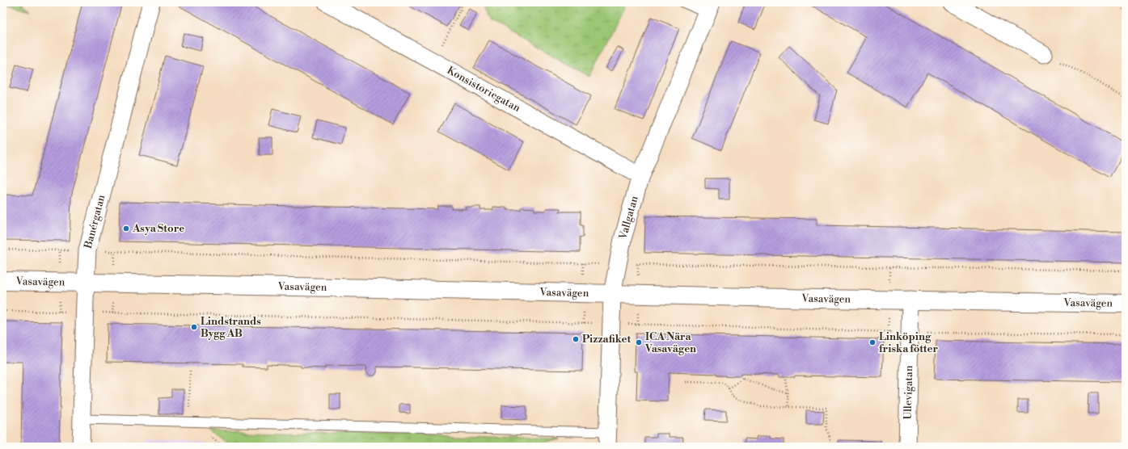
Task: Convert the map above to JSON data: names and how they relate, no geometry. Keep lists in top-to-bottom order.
{
  "streets": {
    "main road": ["Vasavägen"],
    "street": [
      "Konsistoriegatan",
      "Vallgatan",
      "Banérgatan",
      "Ullevigatan"
    ]
  },
  "crossings": [
    ["Konsistoriegatan", "Vallgatan"],
    ["Vallgatan", "Vasavägen"],
    ["Banérgatan", "Vasavägen"],
    ["Vasavägen", "Ullevigatan"]
  ],
  "places": [
    "Asya Store",
    "Lindstrands Bygg AB",
    "Pizzafiket",
    "ICA Nära Vasavägen",
    "Linköping friska fötter"
  ]
}
